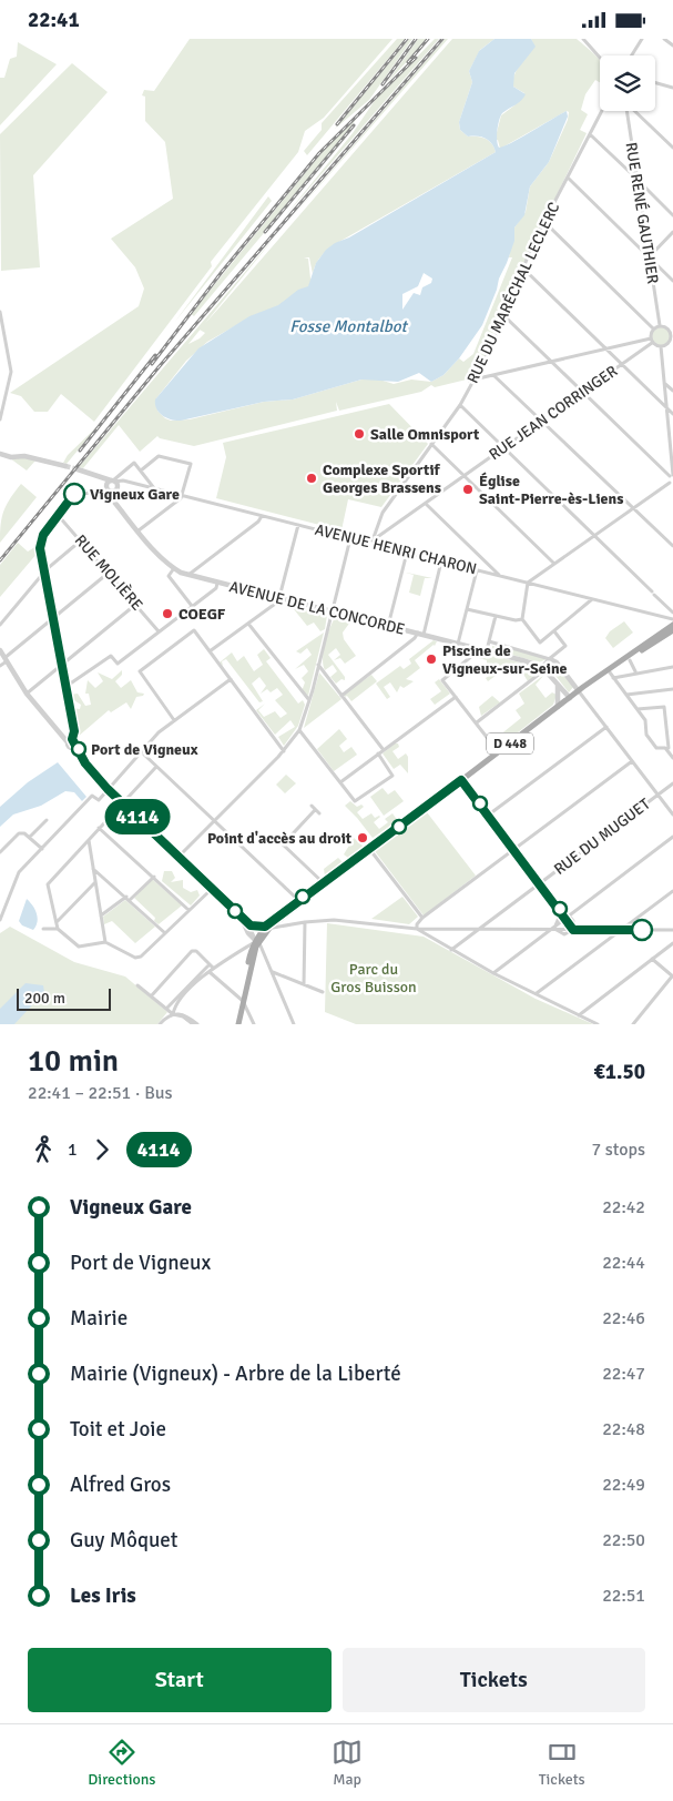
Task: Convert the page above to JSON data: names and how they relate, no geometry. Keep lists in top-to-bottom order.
{
  "streets": {
    "main road": ["D 448"],
    "street": [
      "RUE RENÉ GAUTHIER",
      "RUE DU MARÉCHAL LECLERC",
      "RUE JEAN CORRINGER",
      "AVENUE HENRI CHARON",
      "RUE MOLIÈRE",
      "AVENUE DE LA CONCORDE",
      "RUE DU MUGUET"
    ]
  },
  "crossings": [
    ["RUE RENÉ GAUTHIER", "RUE JEAN CORRINGER"],
    ["RUE DU MARÉCHAL LECLERC", "RUE JEAN CORRINGER"],
    ["RUE DU MARÉCHAL LECLERC", "AVENUE HENRI CHARON"],
    ["RUE JEAN CORRINGER", "AVENUE HENRI CHARON"],
    ["AVENUE HENRI CHARON", "AVENUE DE LA CONCORDE"],
    ["AVENUE HENRI CHARON", "D 448"],
    ["AVENUE DE LA CONCORDE", "D 448"]
  ],
  "water": ["Fosse Montalbot"],
  "parks": ["Parc du Gros Buisson"],
  "places": [
    "Salle Omnisport",
    "Complexe Sportif Georges Brassens",
    "Église Saint-Pierre-ès-Liens",
    "Vigneux Gare",
    "COEGF",
    "Piscine de Vigneux-sur-Seine",
    "Port de Vigneux",
    "Point d'accès au droit"
  ],
  "lines": ["bus line 4114"],
  "scale_bar": "200 m",
  "page": {
    "status": "22:41",
    "on_map": "4114",
    "scale": "200 m",
    "heading": ["10 min", "22:41 – 22:51 · Bus", "€1.50"],
    "legs": ["1", "4114", "7 stops"],
    "list": [
      {
        "name": "Vigneux Gare",
        "value": "22:42"
      },
      {
        "name": "Port de Vigneux",
        "value": "22:44"
      },
      {
        "name": "Mairie",
        "value": "22:46"
      },
      {
        "name": "Mairie (Vigneux) - Arbre de la Liberté",
        "value": "22:47"
      },
      {
        "name": "Toit et Joie",
        "value": "22:48"
      },
      {
        "name": "Alfred Gros",
        "value": "22:49"
      },
      {
        "name": "Guy Môquet",
        "value": "22:50"
      },
      {
        "name": "Les Iris",
        "value": "22:51"
      }
    ],
    "buttons": ["Start", "Tickets"],
    "tabs": ["Directions", "Map", "Tickets"]
  }
}
